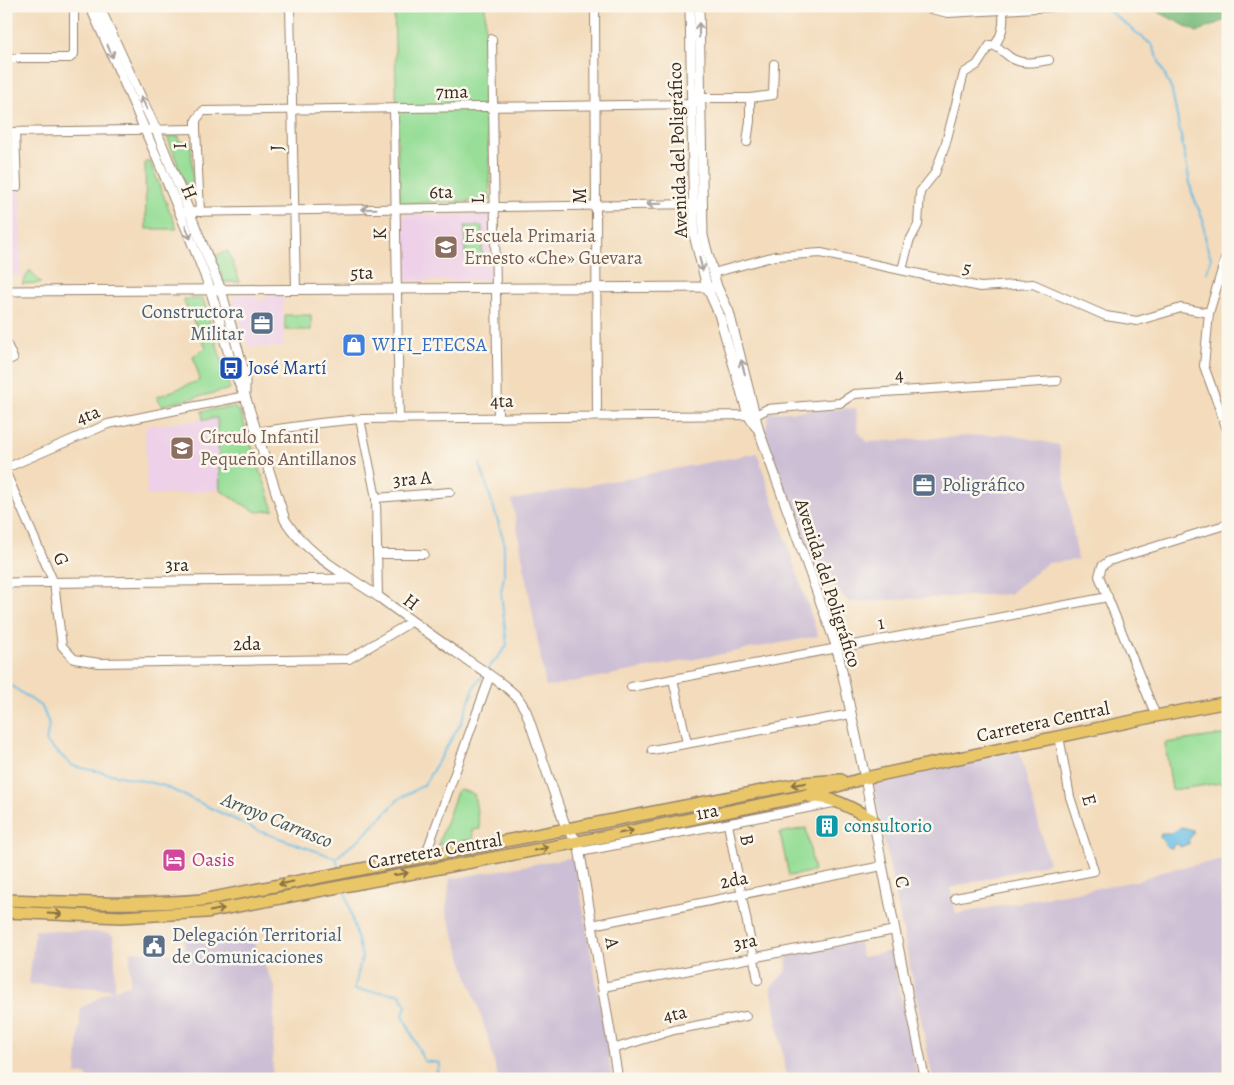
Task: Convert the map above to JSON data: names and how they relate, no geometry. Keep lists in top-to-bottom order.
{
  "streets": {
    "main road": ["Carretera Central"],
    "street": [
      "7ma",
      "I",
      "J",
      "Avenida del Poligráfico",
      "H",
      "6ta",
      "M",
      "L",
      "K",
      "5",
      "5ta",
      "4",
      "4ta",
      "3ra A",
      "G",
      "3ra",
      "1",
      "2da",
      "E",
      "1ra",
      "B",
      "C",
      "A"
    ]
  },
  "crossings": [
    ["7ma", "I"],
    ["7ma", "J"],
    ["7ma", "Avenida del Poligráfico"],
    ["7ma", "M"],
    ["7ma", "L"],
    ["7ma", "K"],
    ["I", "6ta"],
    ["J", "6ta"],
    ["J", "5ta"],
    ["Avenida del Poligráfico", "6ta"],
    ["Avenida del Poligráfico", "5"],
    ["Avenida del Poligráfico", "5ta"],
    ["Avenida del Poligráfico", "4"],
    ["Avenida del Poligráfico", "4ta"],
    ["Avenida del Poligráfico", "1"],
    ["Avenida del Poligráfico", "Carretera Central"],
    ["Avenida del Poligráfico", "C"],
    ["H", "6ta"],
    ["H", "5ta"],
    ["H", "4ta"],
    ["H", "3ra"],
    ["H", "2da"],
    ["H", "Carretera Central"],
    ["6ta", "M"],
    ["6ta", "L"],
    ["6ta", "K"],
    ["M", "5ta"],
    ["M", "4ta"],
    ["L", "5ta"],
    ["L", "4ta"],
    ["K", "5ta"],
    ["K", "4ta"],
    ["4", "4ta"],
    ["4ta", "A"],
    ["G", "3ra"],
    ["G", "2da"],
    ["3ra", "B"],
    ["3ra", "C"],
    ["3ra", "A"],
    ["2da", "B"],
    ["2da", "C"],
    ["2da", "A"],
    ["Carretera Central", "E"],
    ["Carretera Central", "1ra"],
    ["Carretera Central", "C"],
    ["Carretera Central", "A"],
    ["1ra", "B"],
    ["1ra", "A"]
  ],
  "one_way": ["6ta"],
  "water": ["Arroyo Carrasco"],
  "places": {
    "school or university": ["Escuela Primaria Ernesto «Che» Guevara", "Círculo Infantil Pequeños Antillanos"],
    "office": ["Constructora Militar", "Poligráfico"],
    "shop": ["WIFI_ETECSA"],
    "bus stop": ["José Martí"],
    "building": ["consultorio"],
    "hotel": ["Oasis"],
    "public building": ["Delegación Territorial de Comunicaciones"]
  }
}
